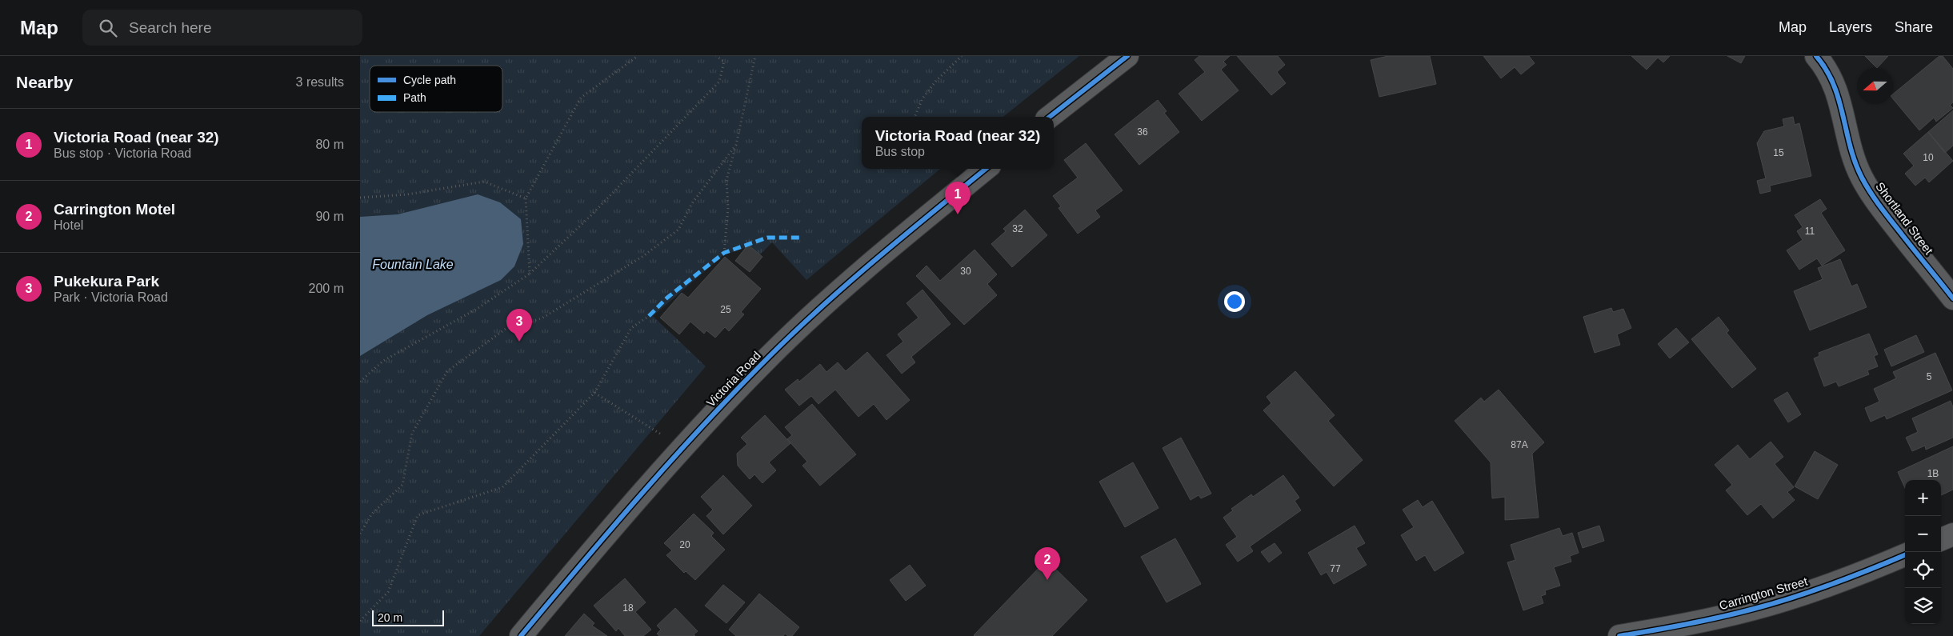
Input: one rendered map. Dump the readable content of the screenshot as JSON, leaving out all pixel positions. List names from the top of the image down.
{
  "streets": {
    "street": ["Shortland Street", "Victoria Road", "Carrington Street"]
  },
  "water": ["Fountain Lake"],
  "house_numbers": [
    "36",
    "15",
    "10",
    "32",
    "11",
    "30",
    "25",
    "5",
    "87A",
    "1B",
    "20",
    "77",
    "18"
  ],
  "legend": ["Cycle path", "Path"],
  "scale_bar": "20 m",
  "north": "left",
  "page": {
    "header": "Map",
    "search": "Search here",
    "nav": ["Map", "Layers", "Share"],
    "heading": ["Nearby", "3 results"],
    "list": [
      {
        "mark": "1",
        "name": "Victoria Road (near 32)",
        "note": "Bus stop · Victoria Road",
        "value": "80 m"
      },
      {
        "mark": "2",
        "name": "Carrington Motel",
        "note": "Hotel",
        "value": "90 m"
      },
      {
        "mark": "3",
        "name": "Pukekura Park",
        "note": "Park · Victoria Road",
        "value": "200 m"
      }
    ],
    "popup": ["Victoria Road (near 32)", "Bus stop"],
    "pins": ["1", "3", "2"],
    "map_buttons": ["+", "−"],
    "scale": "20 m"
  }
}
